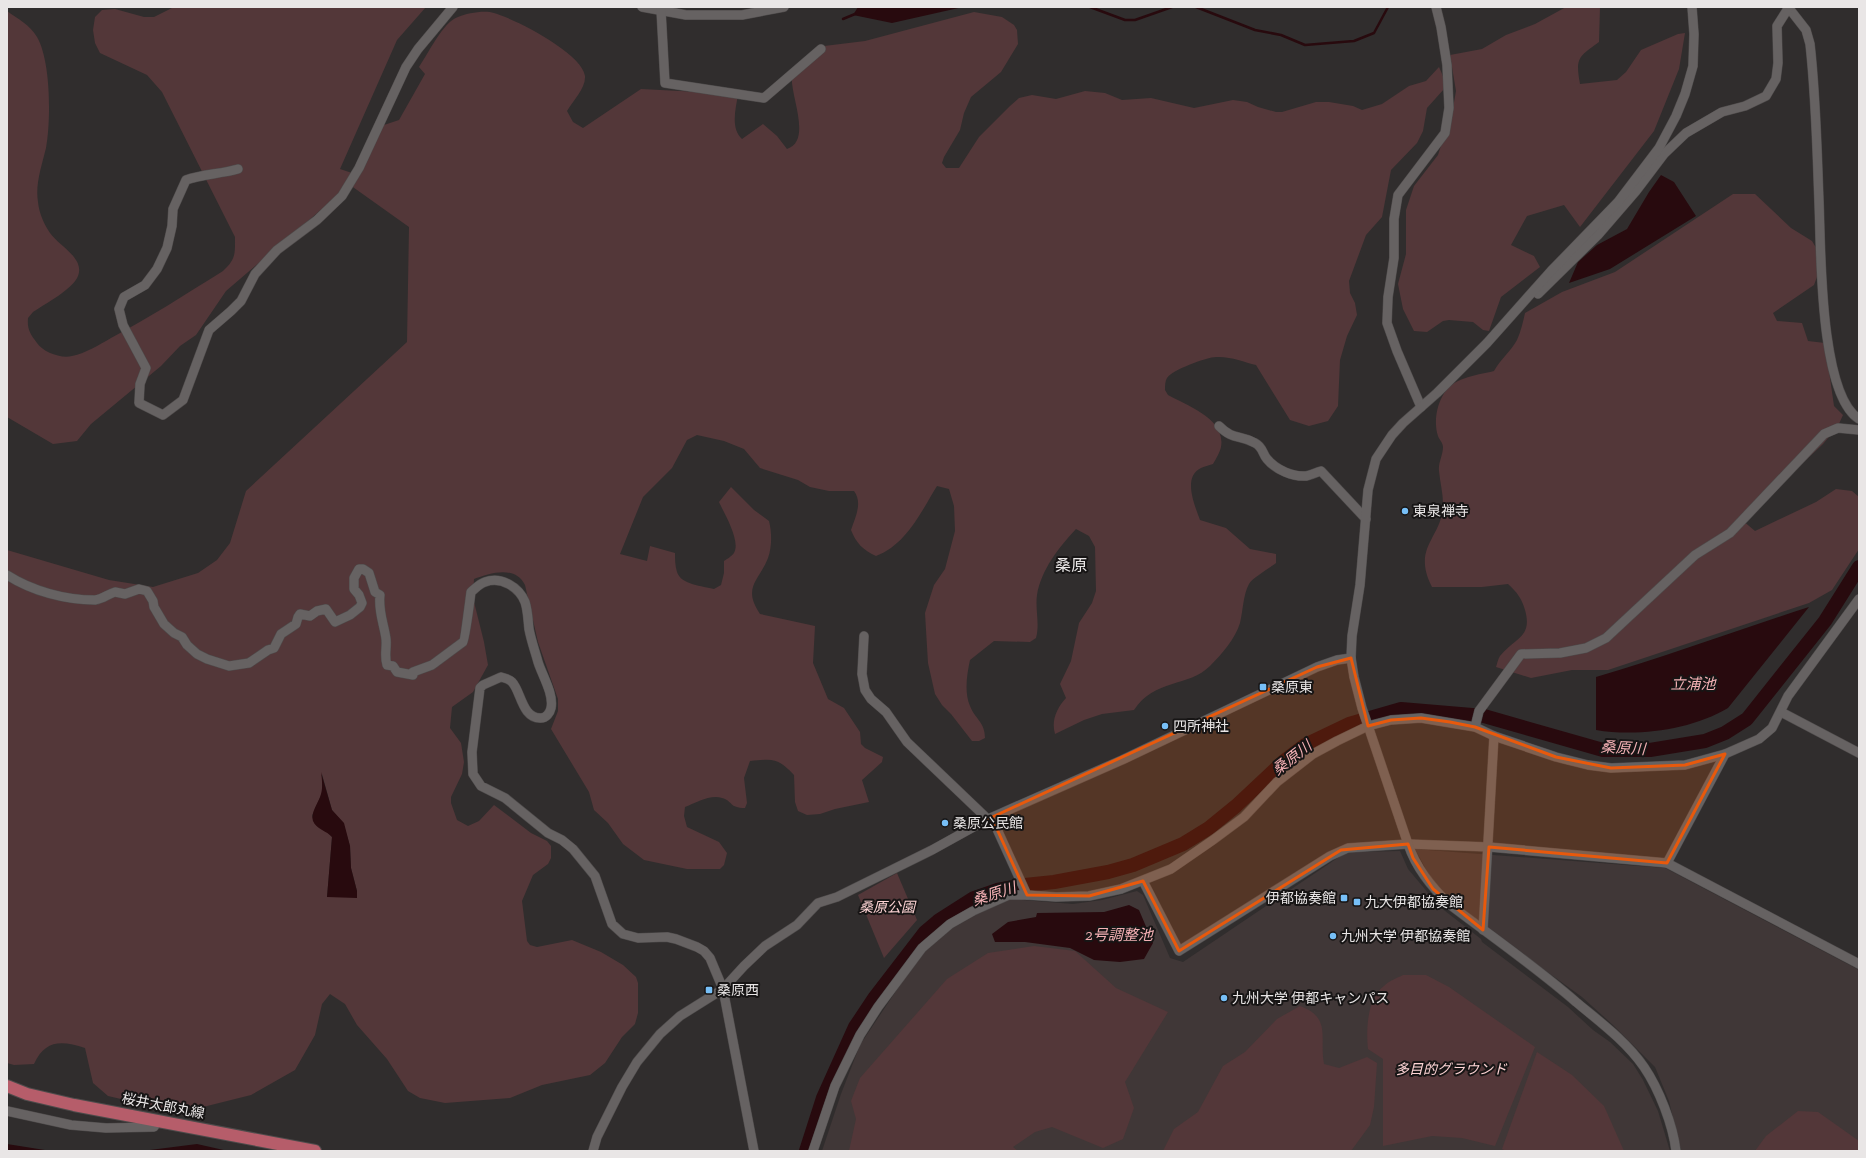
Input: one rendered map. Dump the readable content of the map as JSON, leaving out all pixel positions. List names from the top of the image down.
{
  "streets": {
    "main road": ["桜井太郎丸線"]
  },
  "districts": ["桑原"],
  "water": ["立浦池", "桑原川", "2号調整池"],
  "parks": ["桑原公園", "多目的グラウンド"],
  "places": {
    "other": [
      "東泉禅寺",
      "四所神社",
      "桑原公民館",
      "九州大学 伊都協奏館",
      "九州大学 伊都キャンパス"
    ],
    "transit": [
      "桑原東",
      "伊都協奏館",
      "九大伊都協奏館",
      "桑原西"
    ]
  }
}
